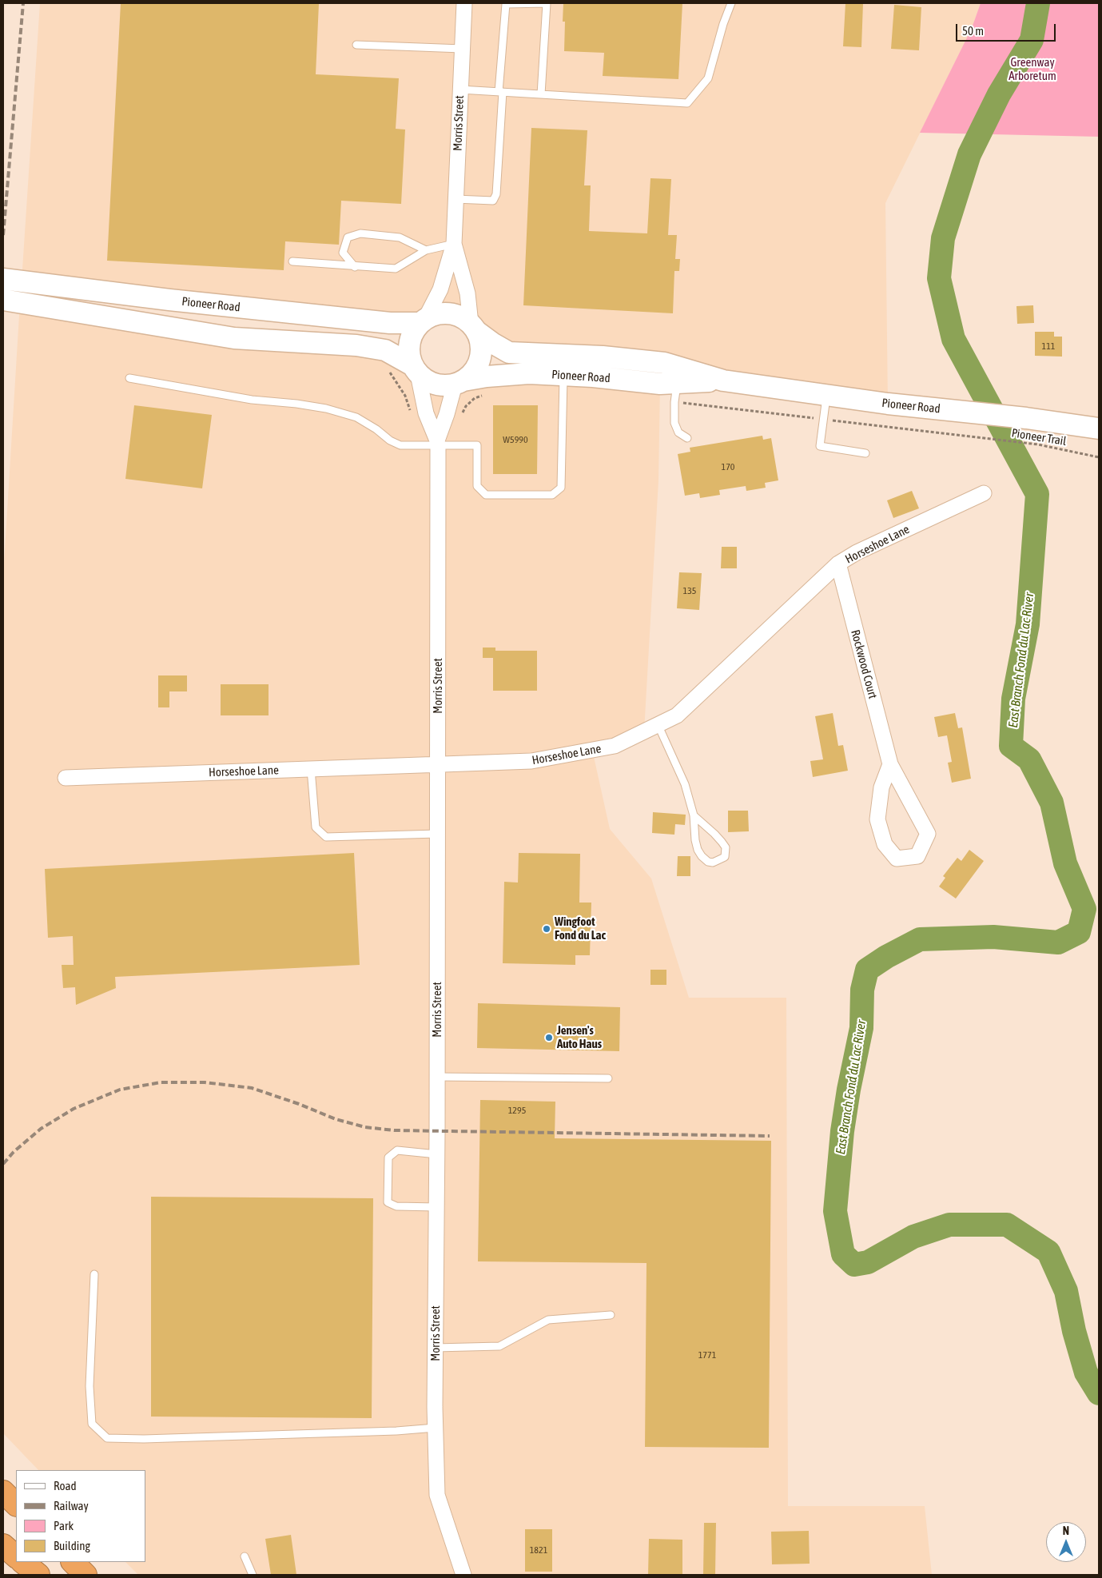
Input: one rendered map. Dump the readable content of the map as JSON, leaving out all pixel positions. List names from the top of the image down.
{
  "streets": {
    "main road": ["Pioneer Road"],
    "street": ["Morris Street", "Horseshoe Lane", "Rockwood Court"],
    "path": ["Pioneer Trail"]
  },
  "crossings": [
    ["Morris Street", "Pioneer Road"],
    ["Morris Street", "Horseshoe Lane"],
    ["Horseshoe Lane", "Rockwood Court"]
  ],
  "water": ["East Branch Fond du Lac River"],
  "parks": ["Greenway Arboretum"],
  "places": ["Wingfoot Fond du Lac", "Jensen's Auto Haus"],
  "house_numbers": [
    "111",
    "W5990",
    "170",
    "135",
    "1295",
    "1771",
    "1821"
  ],
  "legend": [
    "Road",
    "Railway",
    "Park",
    "Building"
  ],
  "scale_bar": "50 m",
  "north": "top"
}
